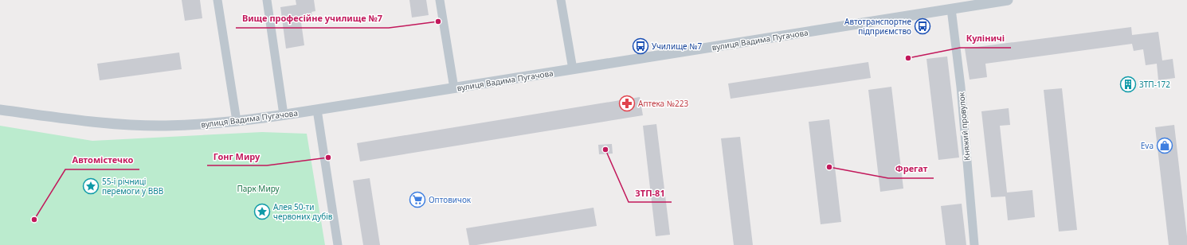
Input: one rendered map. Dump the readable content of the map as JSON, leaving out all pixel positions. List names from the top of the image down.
{
  "streets": {
    "street": ["вулиця Вадима Пугачова", "Княжий провулок"]
  },
  "crossings": [
    ["вулиця Вадима Пугачова", "Княжий провулок"]
  ],
  "parks": ["Парк Миру"],
  "places": {
    "other": [
      "Вище професійне училище №7",
      "Куліничі",
      "ЗТП-81",
      "Гонг Миру",
      "Фрегат",
      "Автомістечко"
    ],
    "bus stop": ["Автотранспортне підприємство", "Училище №7"],
    "building": ["ЗТП-172"],
    "pharmacy": ["Аптека №223"],
    "shop": ["Eva"],
    "place": ["55-ї річниці перемоги у ВВВ", "Алея 50-ти червоних дубів"],
    "supermarket": ["Оптовичок"]
  }
}
